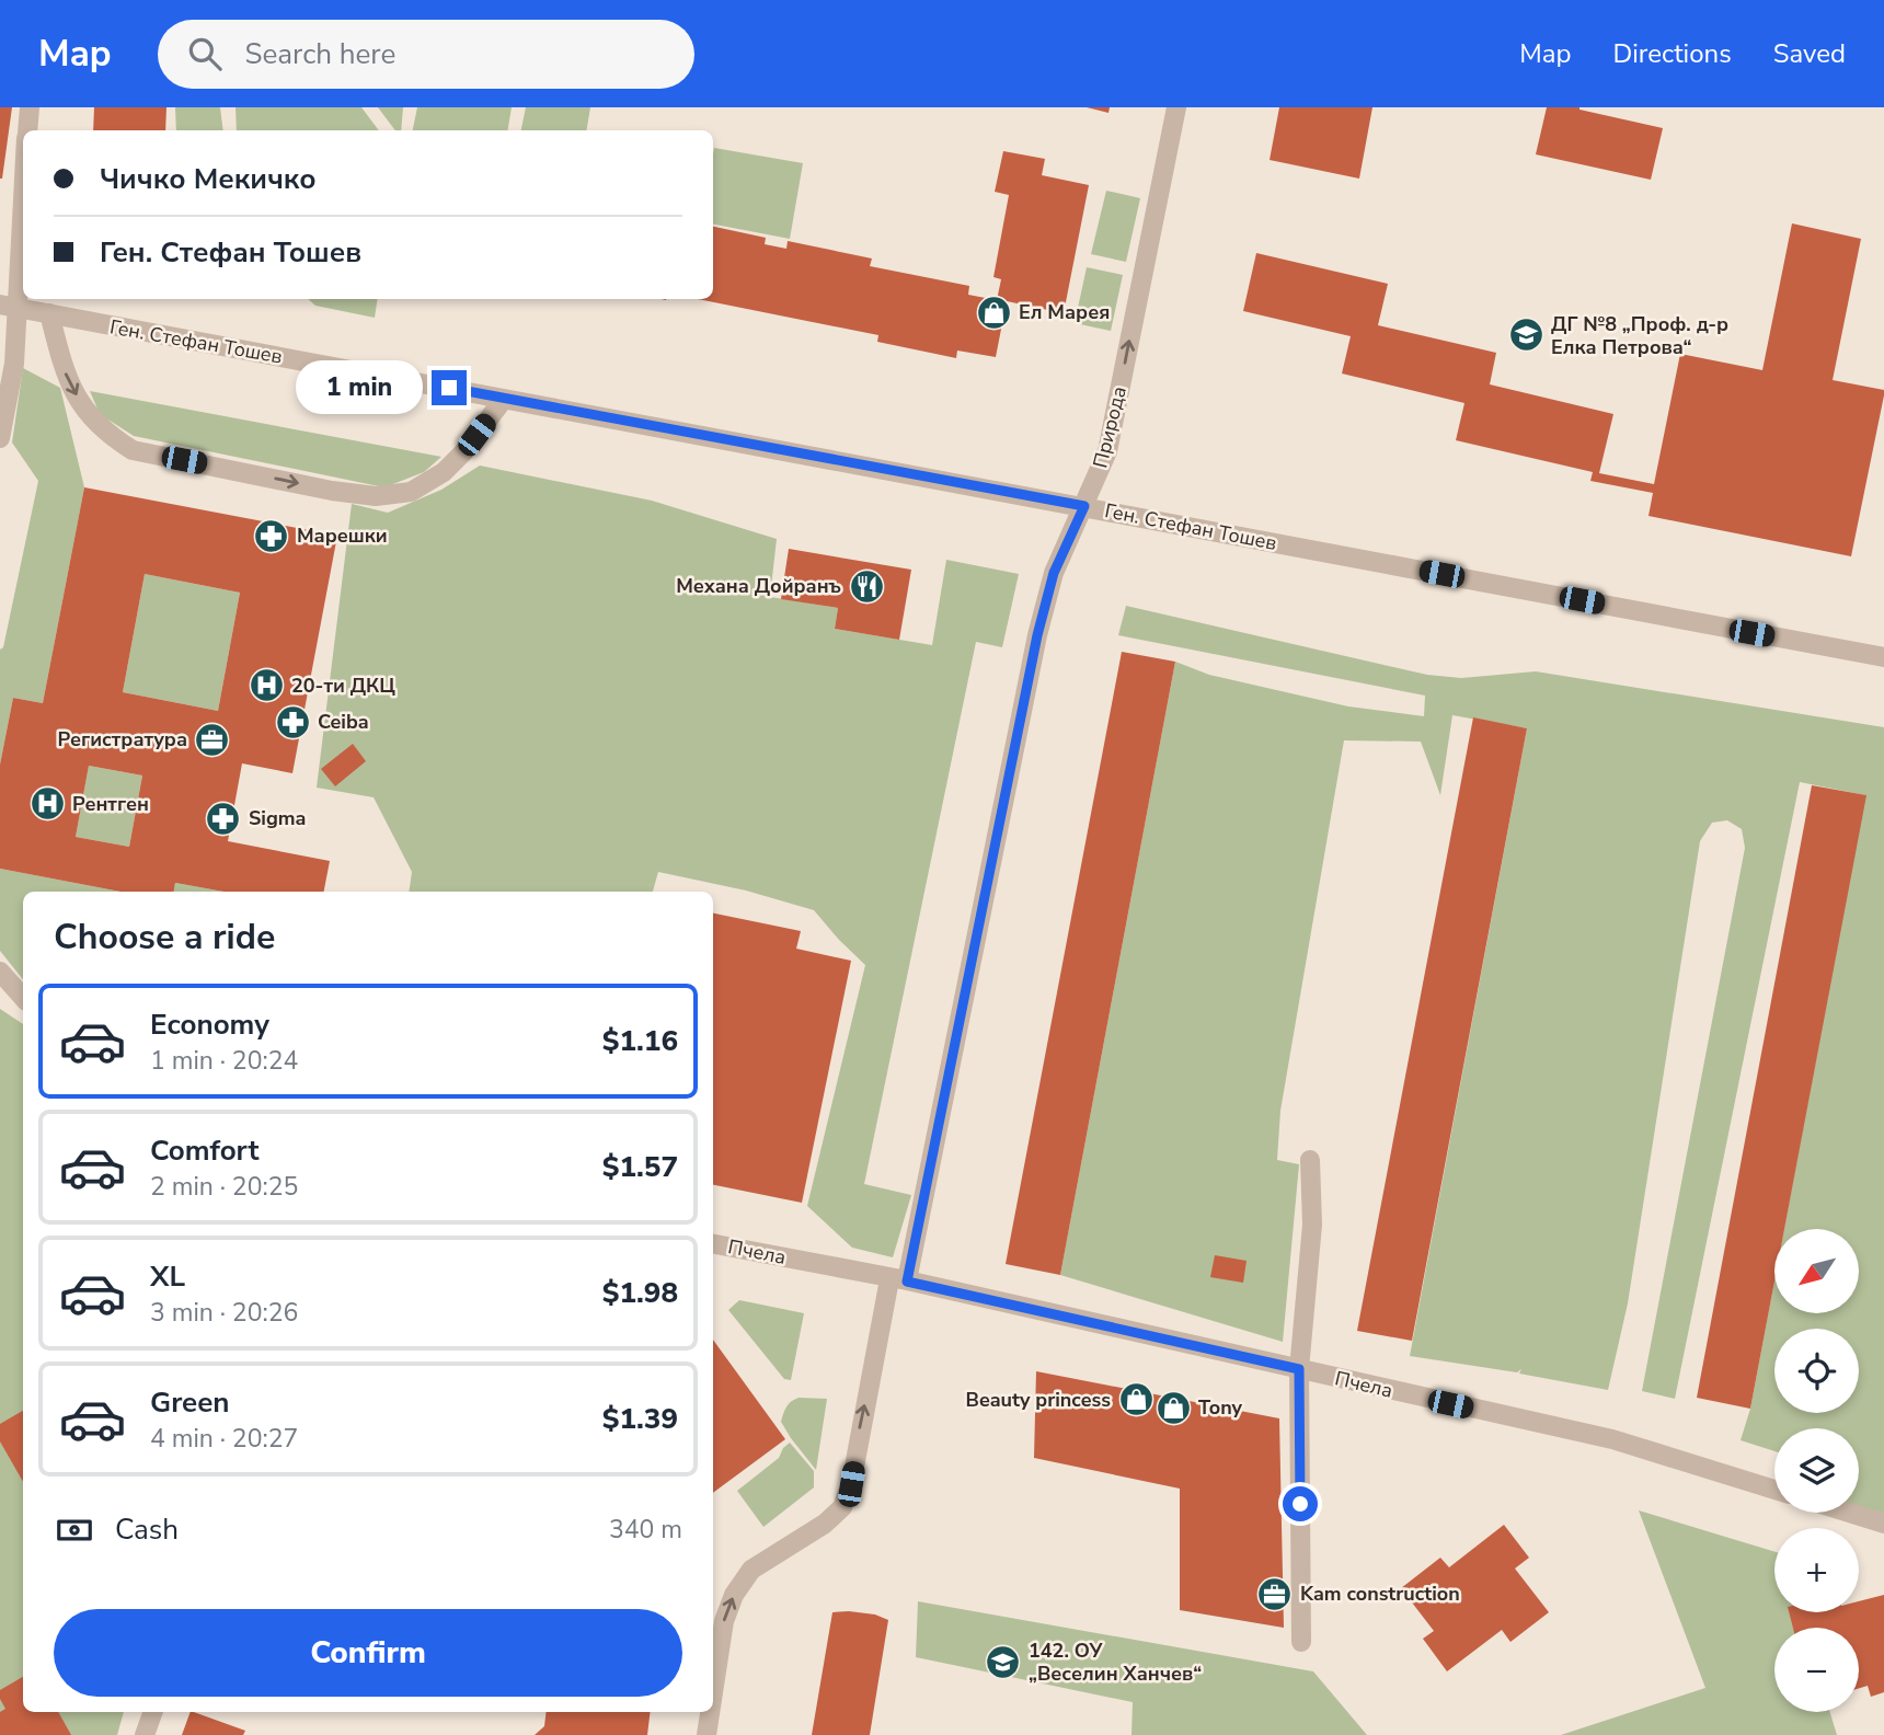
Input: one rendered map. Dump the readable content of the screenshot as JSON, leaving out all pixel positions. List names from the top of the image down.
{
  "streets": {
    "street": ["Ген. Стефан Тошев", "Природа", "Пчела"]
  },
  "crossings": [
    ["Ген. Стефан Тошев", "Природа"],
    ["Природа", "Пчела"]
  ],
  "one_way": ["Природа"],
  "places": {
    "shop": ["Ел Марея", "Beauty princess", "Tony"],
    "school or university": ["ДГ №8 „Проф. д-р Елка Петрова“", "142. ОУ „Веселин Ханчев“"],
    "pharmacy": ["Марешки", "Ceiba", "Sigma"],
    "restaurant": ["Механа Дойранъ"],
    "hospital": ["20-ти ДКЦ", "Рентген"],
    "office": ["Регистратура", "Kam construction"]
  },
  "north": "bottom left",
  "page": {
    "header": "Map",
    "search": "Search here",
    "nav": ["Map", "Directions", "Saved"],
    "banner": ["Чичко Мекичко", "Ген. Стефан Тошев"],
    "bubble": "1 min",
    "heading": "Choose a ride",
    "list": [
      {
        "name": "Economy",
        "note": "1 min · 20:24",
        "value": "$1.16"
      },
      {
        "name": "Comfort",
        "note": "2 min · 20:25",
        "value": "$1.57"
      },
      {
        "name": "XL",
        "note": "3 min · 20:26",
        "value": "$1.98"
      },
      {
        "name": "Green",
        "note": "4 min · 20:27",
        "value": "$1.39"
      }
    ],
    "map_buttons": ["+", "−"],
    "pay": ["Cash", "340 m"],
    "buttons": "Confirm"
  }
}
